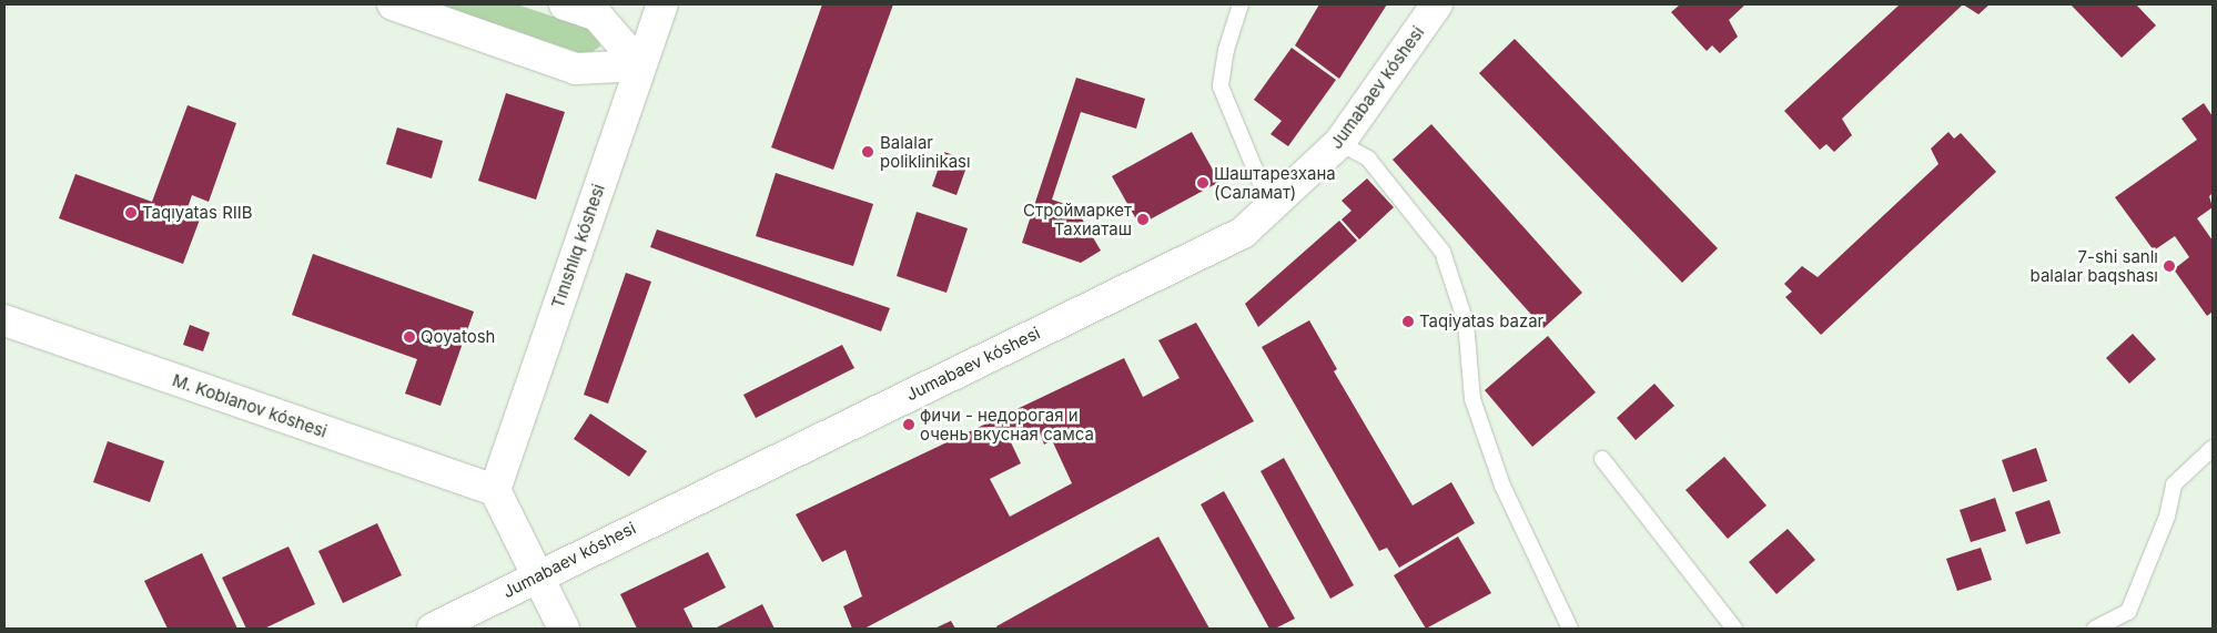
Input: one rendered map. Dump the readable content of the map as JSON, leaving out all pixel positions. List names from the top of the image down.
{
  "streets": {
    "street": ["Jumabaev kóshesi", "Tınıshlıq kóshesi", "M. Koblanov kóshesi"]
  },
  "crossings": [
    ["Tınıshlıq kóshesi", "M. Koblanov kóshesi"]
  ],
  "places": [
    "Balalar poliklinikası",
    "Шаштарезхана (Саламат)",
    "Taqıyatas RIIB",
    "Строймаркет Тахиаташ",
    "7-shi sanlı balalar baqshası",
    "Taqiyatas bazar",
    "Qoyatosh",
    "фичи - недорогая и очень вкусная самса"
  ]
}
